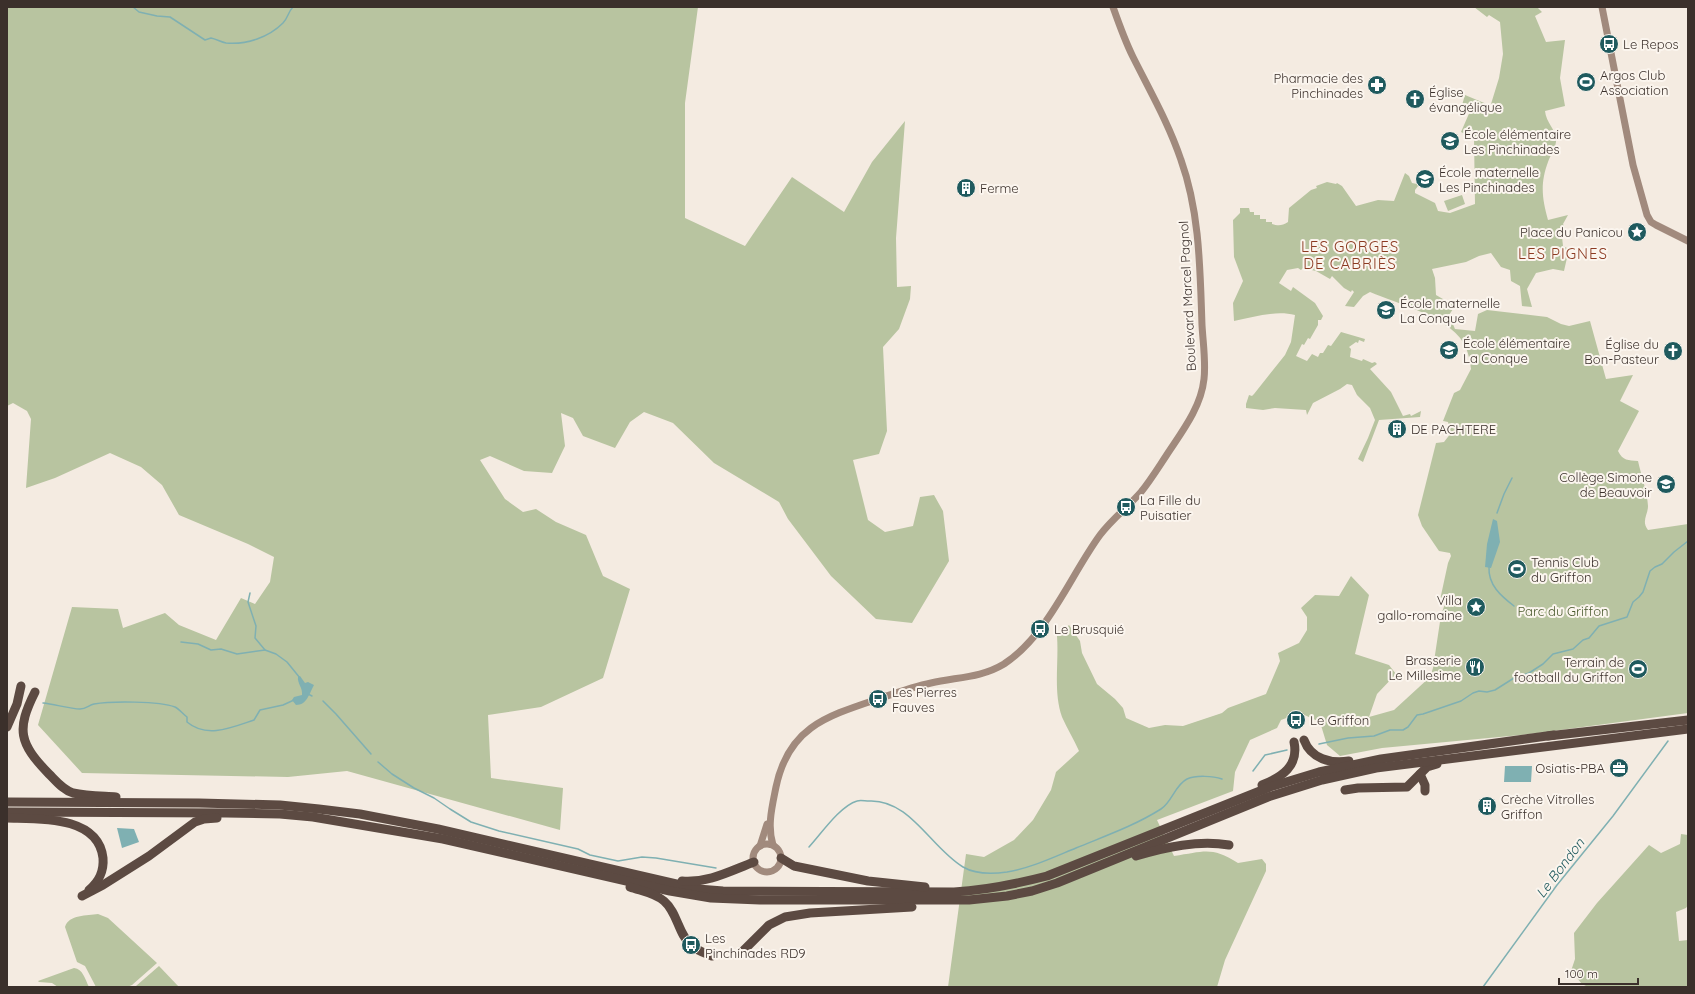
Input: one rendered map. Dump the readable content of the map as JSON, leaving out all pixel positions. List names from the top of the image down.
{
  "streets": {
    "street": ["Boulevard Marcel Pagnol"]
  },
  "districts": ["LES GORGES DE CABRIÈS", "LES PIGNES"],
  "water": ["Le Bondon"],
  "parks": ["Parc du Griffon"],
  "places": {
    "bus stop": [
      "Le Repos",
      "La Fille du Puisatier",
      "Le Brusquié",
      "Les Pierres Fauves",
      "Le Griffon",
      "Les Pinchinades RD9"
    ],
    "sports": ["Argos Club Association", "Tennis Club du Griffon", "Terrain de football du Griffon"],
    "pharmacy": ["Pharmacie des Pinchinades"],
    "church": ["Église évangélique", "Église du Bon-Pasteur"],
    "school or university": [
      "École élémentaire Les Pinchinades",
      "École maternelle Les Pinchinades",
      "École maternelle La Conque",
      "École élémentaire La Conque",
      "Collège Simone de Beauvoir"
    ],
    "building": ["Ferme", "DE PACHTERE", "Crèche Vitrolles Griffon"],
    "place": ["Place du Panicou", "Villa gallo-romaine"],
    "restaurant": ["Brasserie Le Millesime"],
    "office": ["Osiatis-PBA"]
  },
  "scale_bar": "100 m"
}
